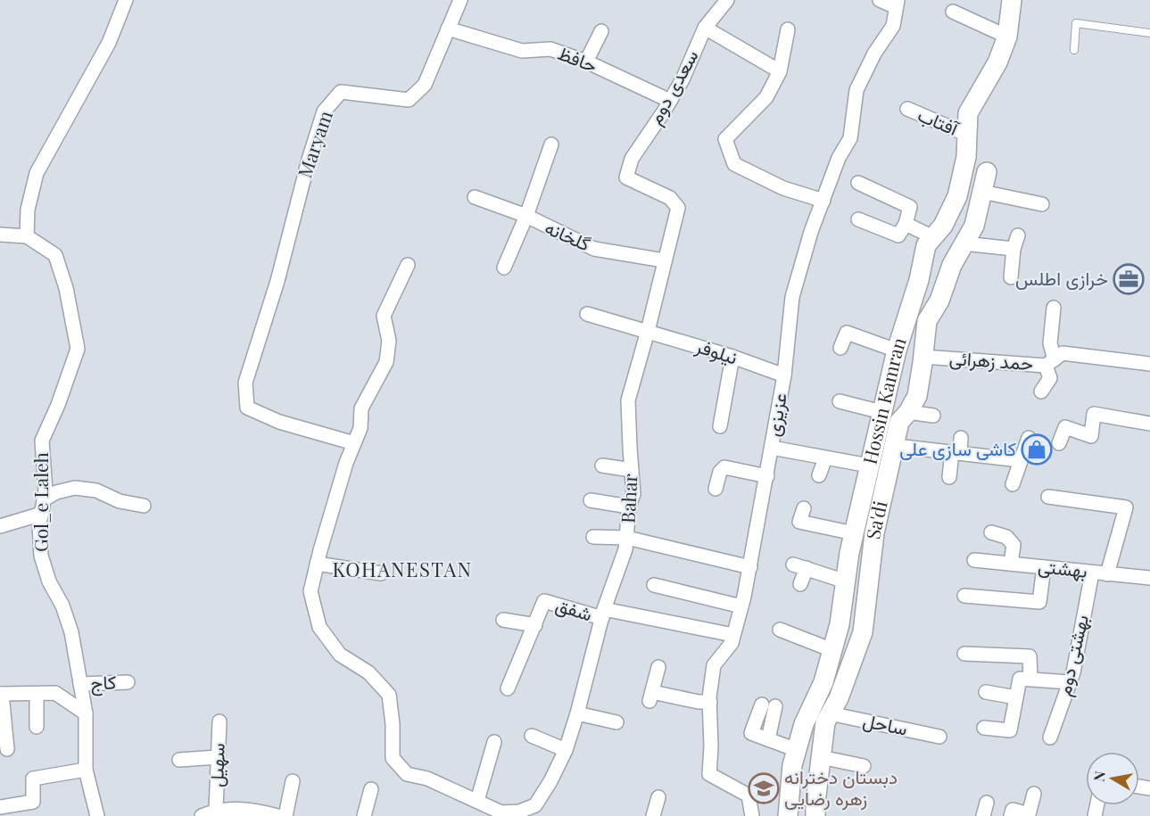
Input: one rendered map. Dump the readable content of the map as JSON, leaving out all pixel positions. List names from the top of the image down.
{
  "streets": {
    "street": [
      "حافظ",
      "سعدی دوم",
      "آفتاب",
      "Maryam",
      "گلخانه",
      "نیلوفر",
      "حمد زهرائی",
      "Hossin Kamran",
      "عزیزی",
      "Bahar",
      "Gol_e Laleh",
      "Sa'di",
      "بهشتی",
      "شفق",
      "بهشتی دوم",
      "کاج",
      "ساحل",
      "سهیل"
    ]
  },
  "crossings": [
    ["حافظ", "سعدی دوم"],
    ["حافظ", "Maryam"],
    ["سعدی دوم", "Bahar"],
    ["آفتاب", "Hossin Kamran"],
    ["Maryam", "Bahar"],
    ["گلخانه", "Bahar"],
    ["نیلوفر", "عزیزی"],
    ["نیلوفر", "Bahar"],
    ["حمد زهرائی", "Sa'di"],
    ["عزیزی", "شفق"],
    ["Bahar", "شفق"],
    ["Gol_e Laleh", "کاج"],
    ["Sa'di", "ساحل"],
    ["بهشتی", "بهشتی دوم"]
  ],
  "districts": ["KOHANESTAN"],
  "places": {
    "office": ["خرازی اطلس"],
    "shop": ["کاشی سازی علی"],
    "school or university": ["دبستان دخترانه زهره رضایی"]
  },
  "north": "left"
}
